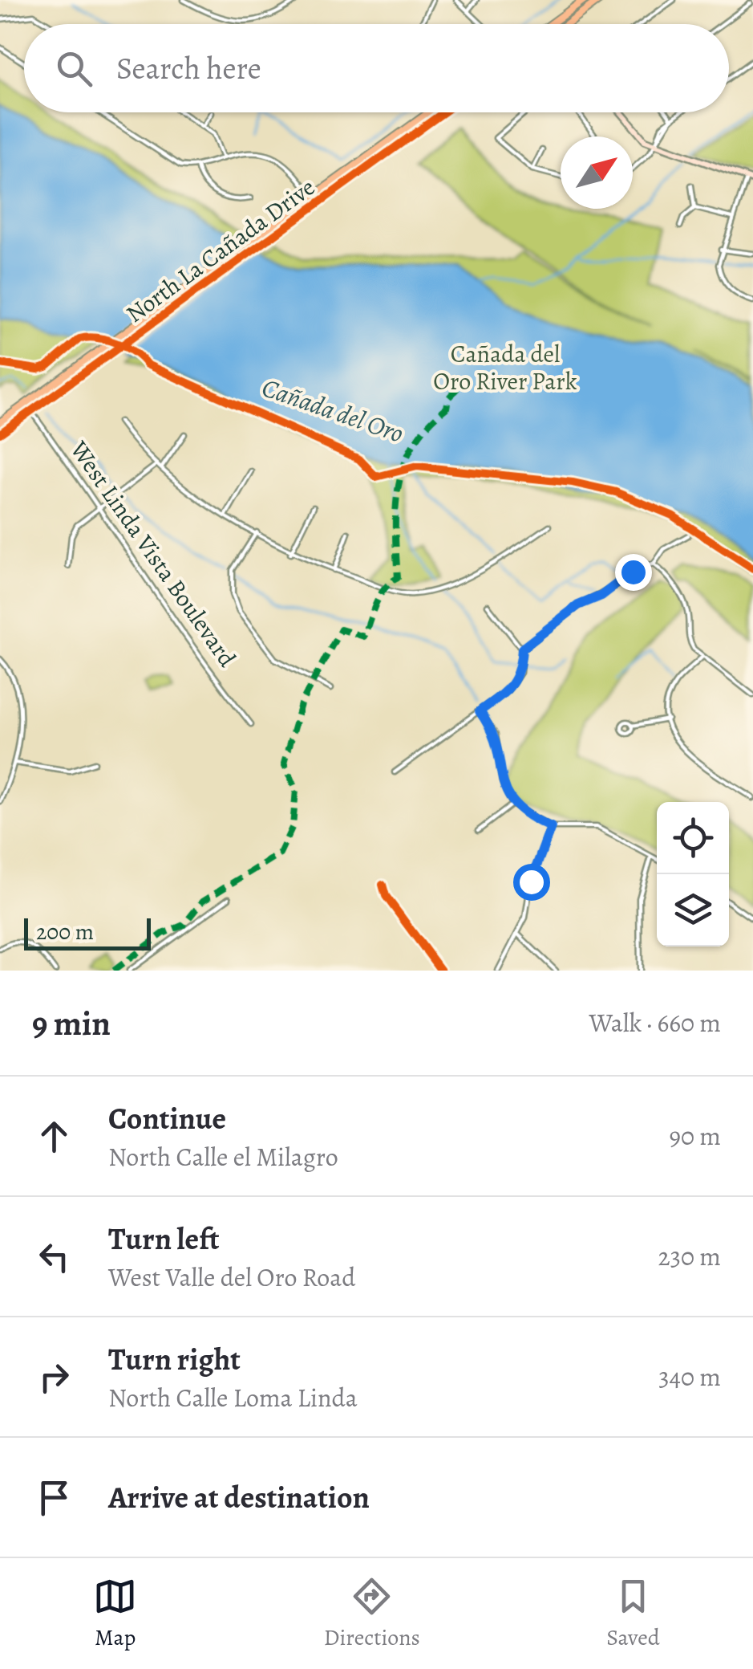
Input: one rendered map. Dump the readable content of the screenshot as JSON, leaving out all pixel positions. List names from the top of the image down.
{
  "streets": {
    "main road": ["North La Cañada Drive"],
    "street": ["West Linda Vista Boulevard"]
  },
  "crossings": [
    ["North La Cañada Drive", "West Linda Vista Boulevard"]
  ],
  "water": ["Cañada del Oro"],
  "parks": ["Cañada del Oro River Park"],
  "scale_bar": "200 m",
  "north": "top right",
  "page": {
    "search": "Search here",
    "scale": "200 m",
    "heading": ["9 min", "Walk · 660 m"],
    "list": [
      ["Continue", "North Calle el Milagro", "90 m"],
      ["Turn left", "West Valle del Oro Road", "230 m"],
      ["Turn right", "North Calle Loma Linda", "340 m"],
      "Arrive at destination"
    ],
    "nav": ["Map", "Directions", "Saved"]
  }
}
